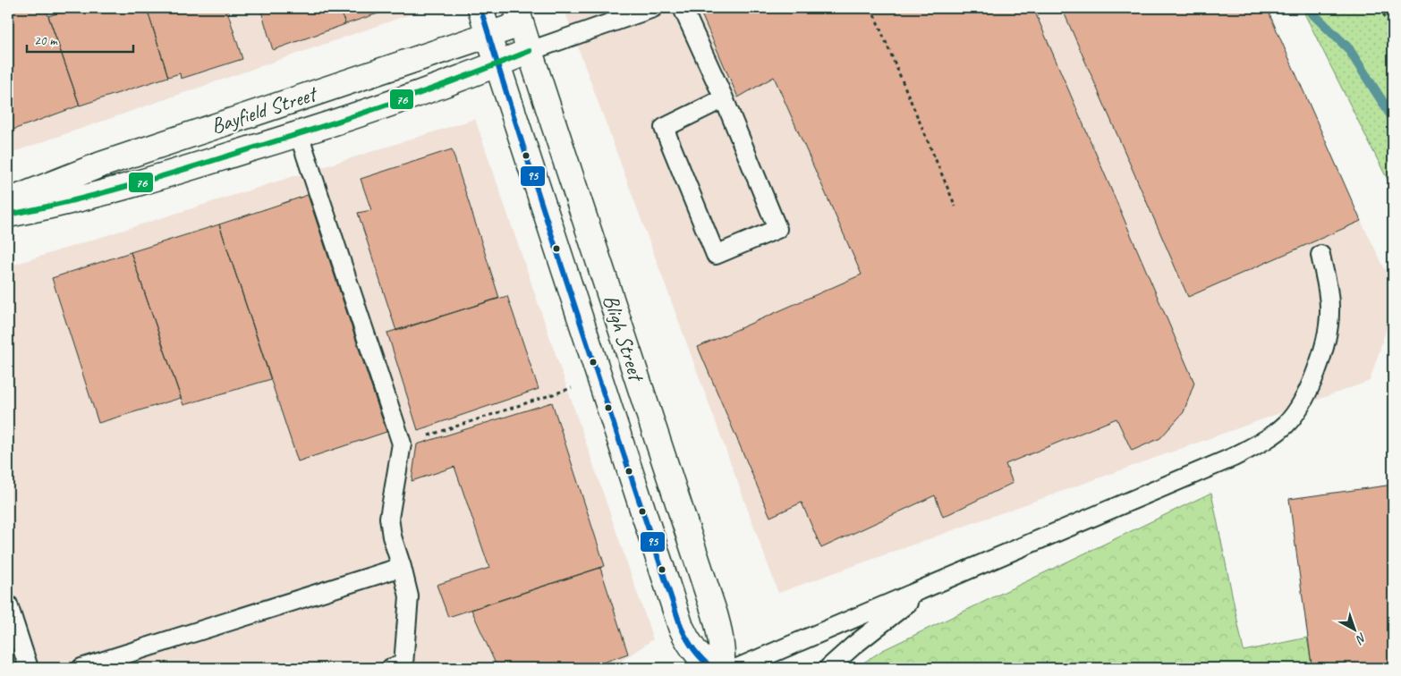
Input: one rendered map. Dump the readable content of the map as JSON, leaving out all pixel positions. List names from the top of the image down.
{
  "streets": {
    "street": ["Bayfield Street", "Bligh Street"]
  },
  "crossings": [
    ["Bayfield Street", "Bligh Street"]
  ],
  "lines": ["transit line 95", "transit line 76"],
  "scale_bar": "20 m",
  "north": "bottom right"
}
